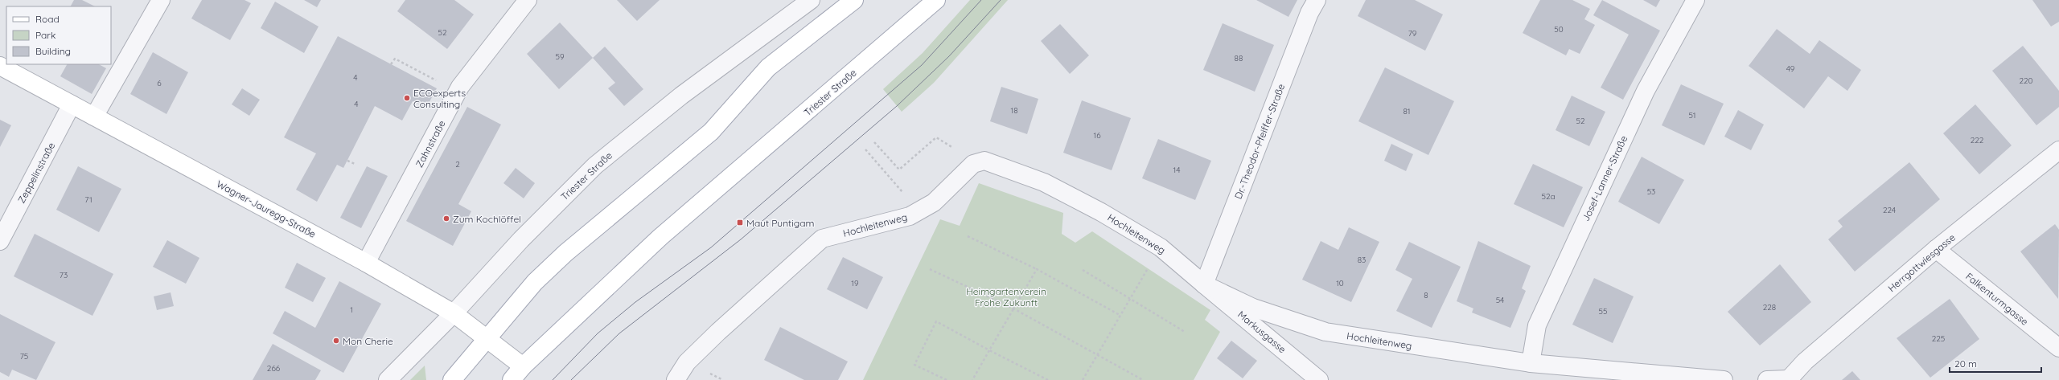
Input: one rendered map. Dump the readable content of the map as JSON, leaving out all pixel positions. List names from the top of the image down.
{
  "streets": {
    "main road": ["Triester Straße", "Wagner-Jauregg-Straße"],
    "street": [
      "Dr.-Theodor-Pfeiffer-Straße",
      "Zahnstraße",
      "Zeppelinstraße",
      "Josef-Lanner-Straße",
      "Hochleitenweg",
      "Herrgottwiesgasse",
      "Falkenturmgasse",
      "Markusgasse"
    ]
  },
  "crossings": [
    ["Triester Straße", "Wagner-Jauregg-Straße"],
    ["Dr.-Theodor-Pfeiffer-Straße", "Hochleitenweg"],
    ["Dr.-Theodor-Pfeiffer-Straße", "Markusgasse"],
    ["Zahnstraße", "Wagner-Jauregg-Straße"],
    ["Zeppelinstraße", "Wagner-Jauregg-Straße"],
    ["Josef-Lanner-Straße", "Hochleitenweg"],
    ["Hochleitenweg", "Markusgasse"],
    ["Herrgottwiesgasse", "Falkenturmgasse"]
  ],
  "parks": ["Heimgartenverein Frohe Zukunft"],
  "places": {
    "other": ["ECOexperts Consulting", "Zum Kochlöffel", "Mon Cherie"],
    "transit": ["Maut Puntigam"]
  },
  "house_numbers": [
    "50",
    "52",
    "79",
    "59",
    "88",
    "49",
    "4",
    "220",
    "6",
    "4",
    "18",
    "81",
    "51",
    "52",
    "16",
    "222",
    "2",
    "14",
    "53",
    "52a",
    "71",
    "224",
    "83",
    "73",
    "19",
    "10",
    "8",
    "54",
    "228",
    "1",
    "55",
    "225",
    "75",
    "266"
  ],
  "legend": ["Road", "Park", "Building"],
  "scale_bar": "20 m"
}
